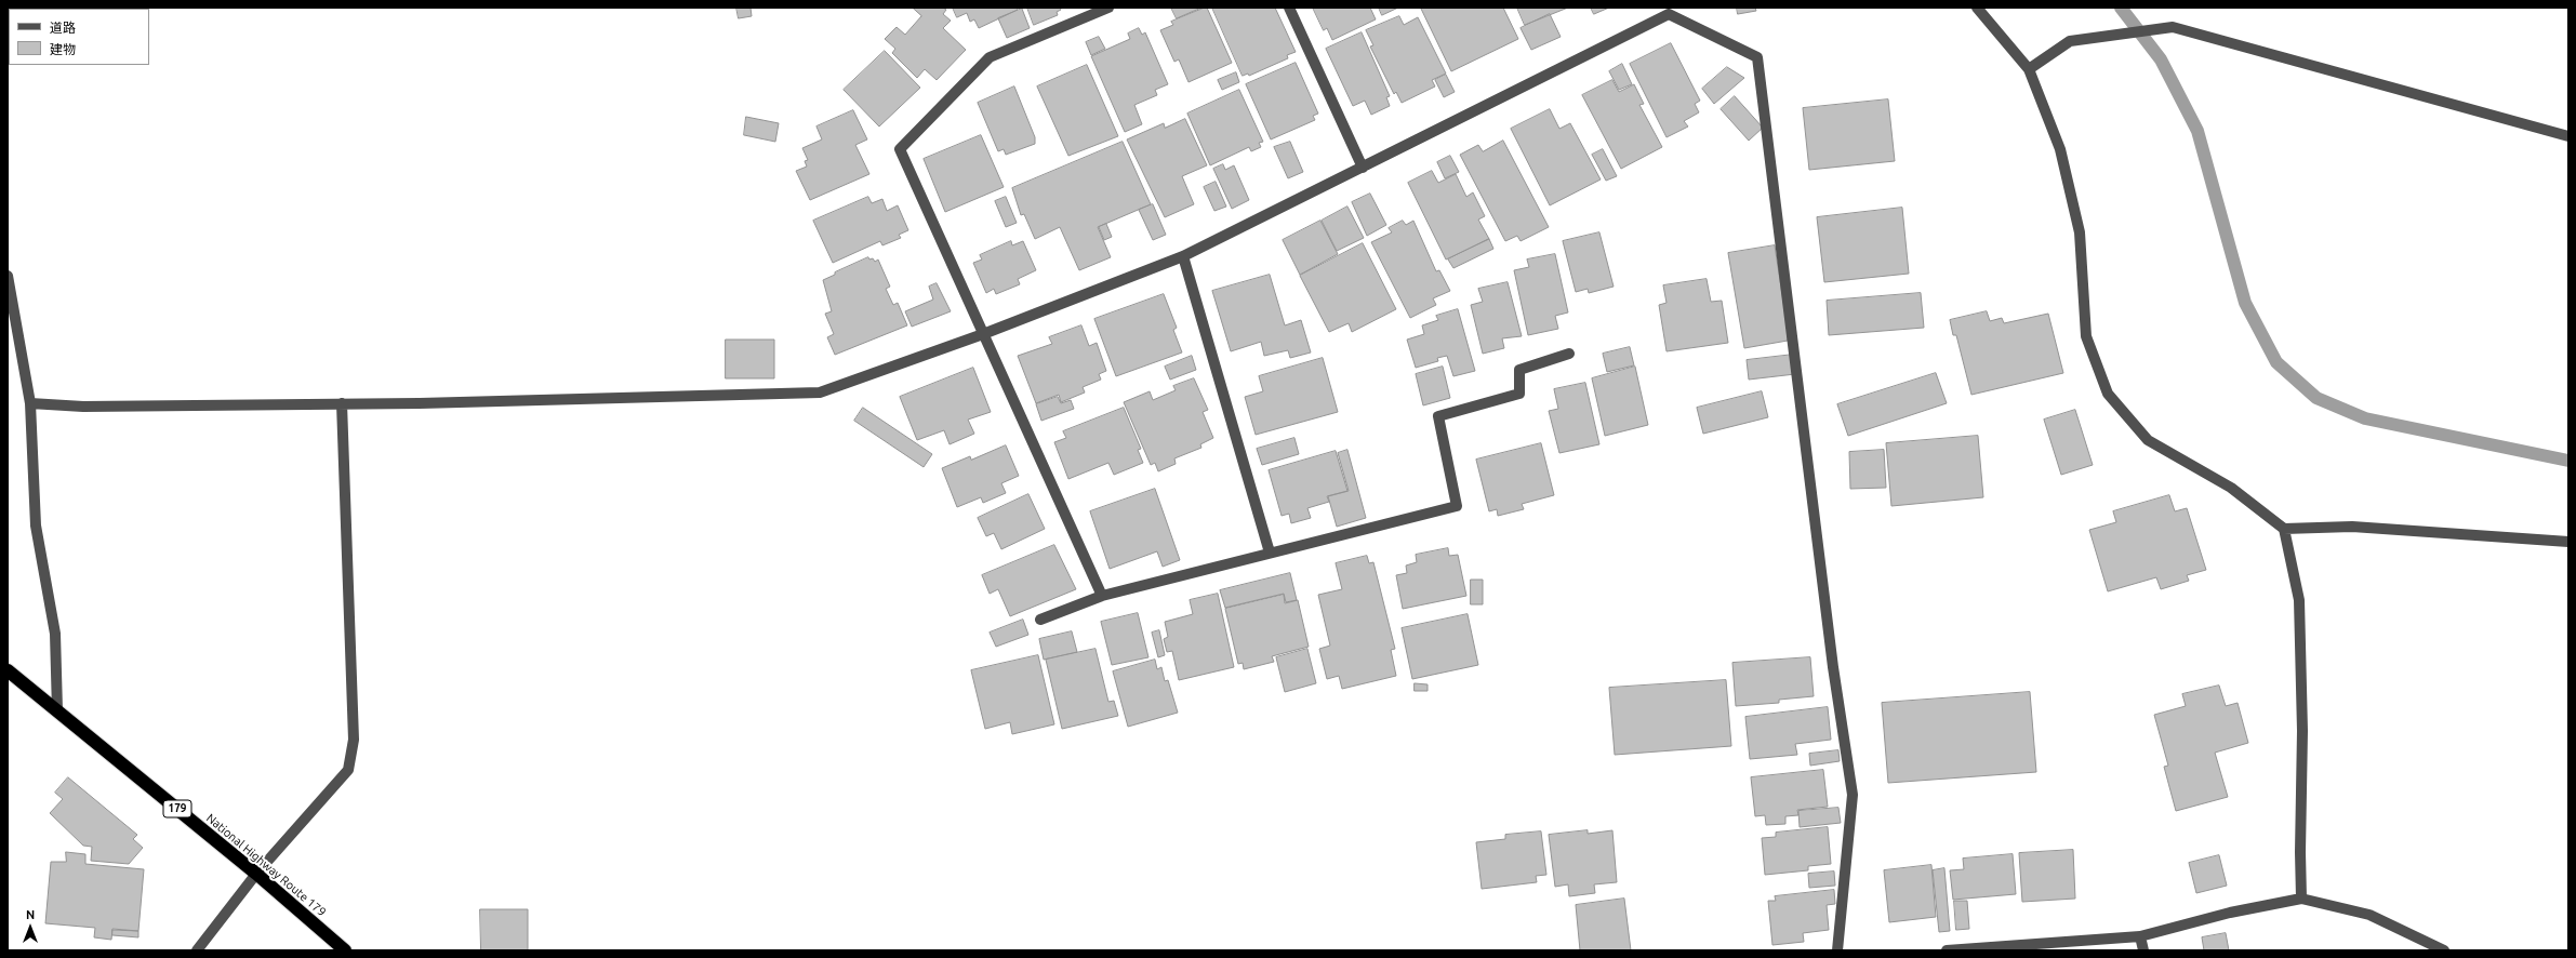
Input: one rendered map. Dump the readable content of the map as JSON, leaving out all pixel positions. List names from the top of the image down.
{
  "streets": {
    "highway": ["179", "National Highway Route 179"]
  },
  "legend": ["道路", "建物"],
  "north": "top"
}
